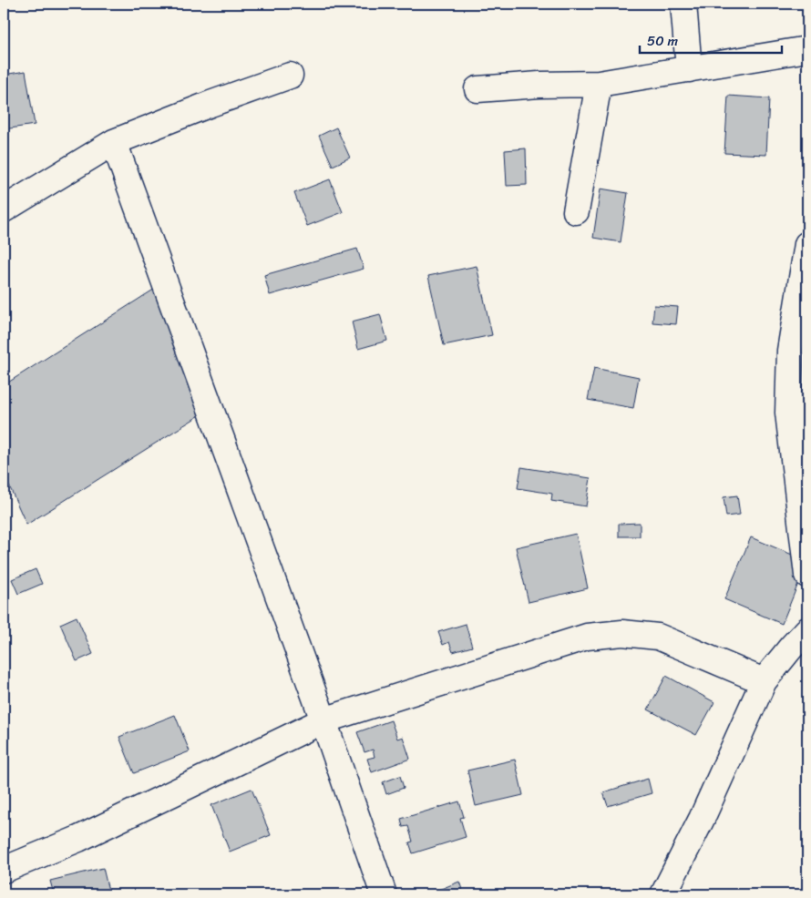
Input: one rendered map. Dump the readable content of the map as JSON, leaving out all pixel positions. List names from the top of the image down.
{
  "scale_bar": "50 m"
}
